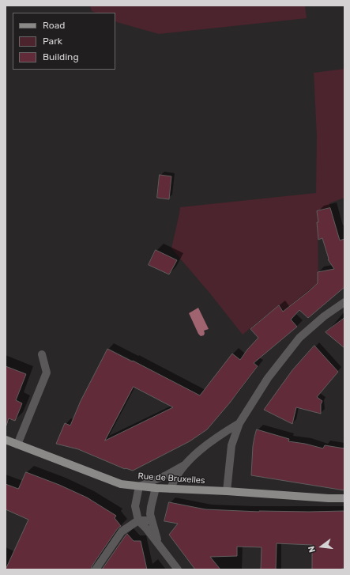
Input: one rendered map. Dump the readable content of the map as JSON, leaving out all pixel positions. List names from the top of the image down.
{
  "streets": {
    "main road": ["Rue de Bruxelles"]
  },
  "legend": ["Road", "Park", "Building"],
  "north": "left"
}
